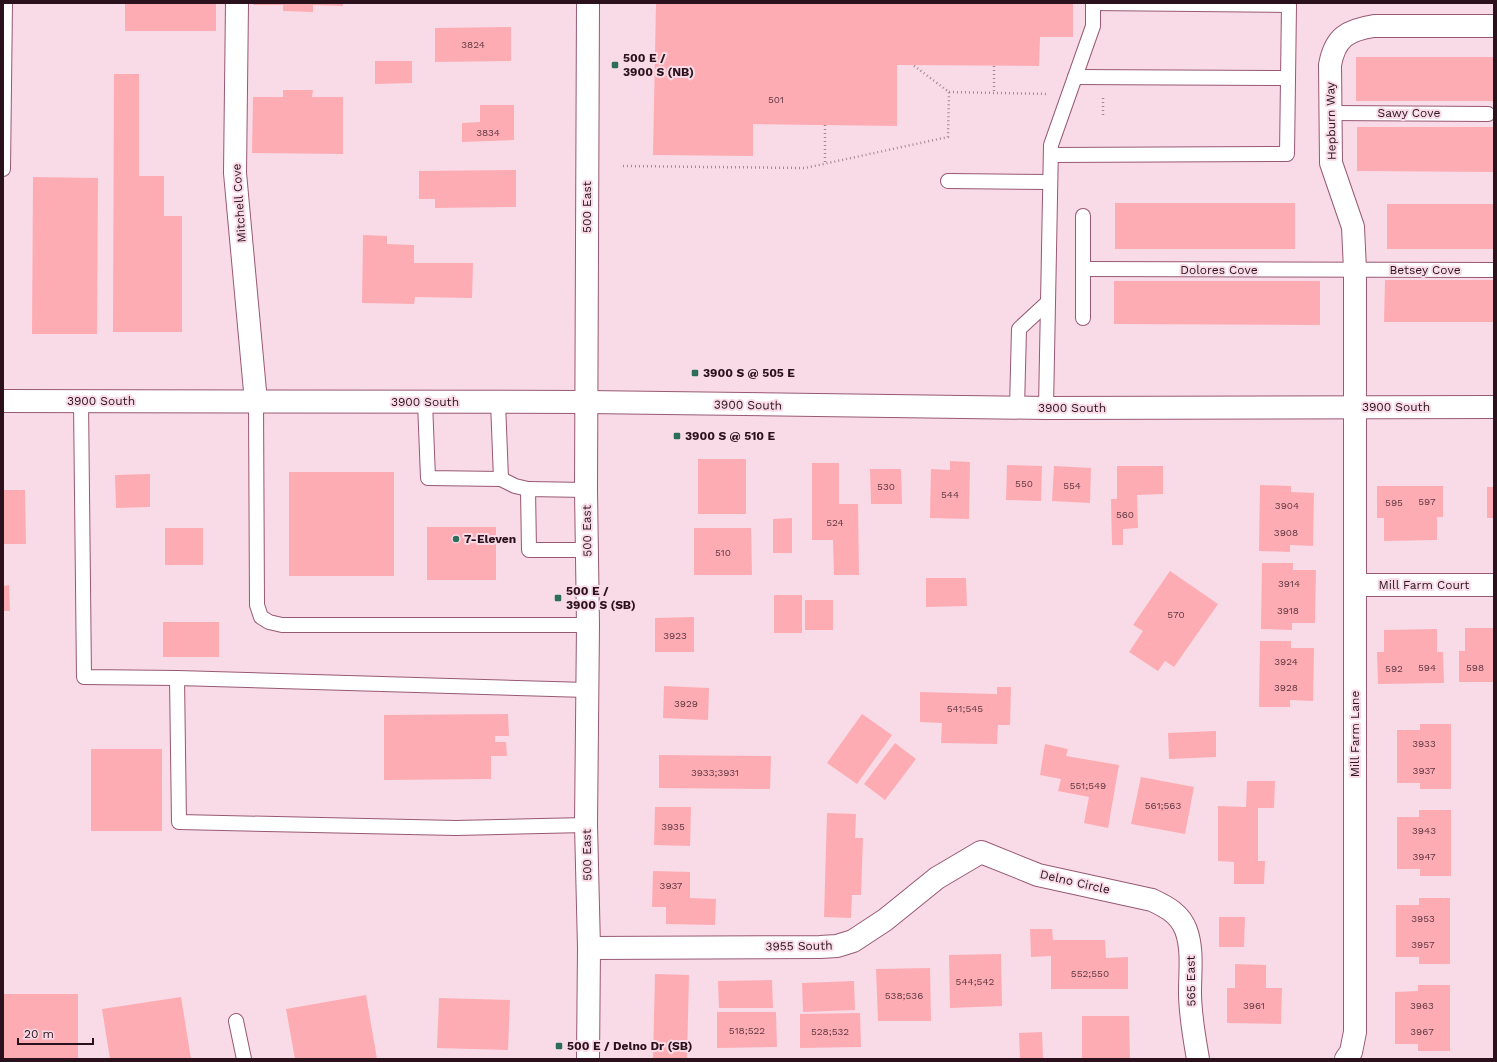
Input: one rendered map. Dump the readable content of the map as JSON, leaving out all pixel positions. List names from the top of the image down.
{
  "streets": {
    "street": [
      "Hepburn Way",
      "Mitchell Cove",
      "500 East",
      "3900 South",
      "Mill Farm Court",
      "Mill Farm Lane",
      "Delno Circle",
      "3955 South",
      "565 East"
    ],
    "lane": ["Sawy Cove", "Dolores Cove", "Betsey Cove"]
  },
  "crossings": [
    ["Sawy Cove", "Hepburn Way"],
    ["Hepburn Way", "Dolores Cove"],
    ["Hepburn Way", "Betsey Cove"],
    ["Hepburn Way", "3900 South"],
    ["Hepburn Way", "Mill Farm Lane"],
    ["Mitchell Cove", "3900 South"],
    ["500 East", "3900 South"],
    ["500 East", "3955 South"],
    ["Dolores Cove", "Betsey Cove"],
    ["3900 South", "Mill Farm Lane"],
    ["Mill Farm Court", "Mill Farm Lane"],
    ["Delno Circle", "3955 South"],
    ["Delno Circle", "565 East"]
  ],
  "places": {
    "transit": [
      "500 E / 3900 S (NB)",
      "3900 S @ 505 E",
      "3900 S @ 510 E",
      "500 E / 3900 S (SB)",
      "500 E / Delno Dr (SB)"
    ],
    "other": ["7-Eleven"]
  },
  "house_numbers": [
    "3824",
    "501",
    "3834",
    "550",
    "554",
    "530",
    "544",
    "597",
    "595",
    "3904",
    "560",
    "524",
    "3908",
    "510",
    "3914",
    "3918",
    "570",
    "3923",
    "3924",
    "594",
    "598",
    "592",
    "3928",
    "3929",
    "541;545",
    "3933",
    "3937",
    "3933;3931",
    "551;549",
    "561;563",
    "3935",
    "3943",
    "3947",
    "3937",
    "3953",
    "3957",
    "552;550",
    "544;542",
    "538;536",
    "3961",
    "3963",
    "518;522",
    "528;532",
    "3967"
  ],
  "scale_bar": "20 m"
}
